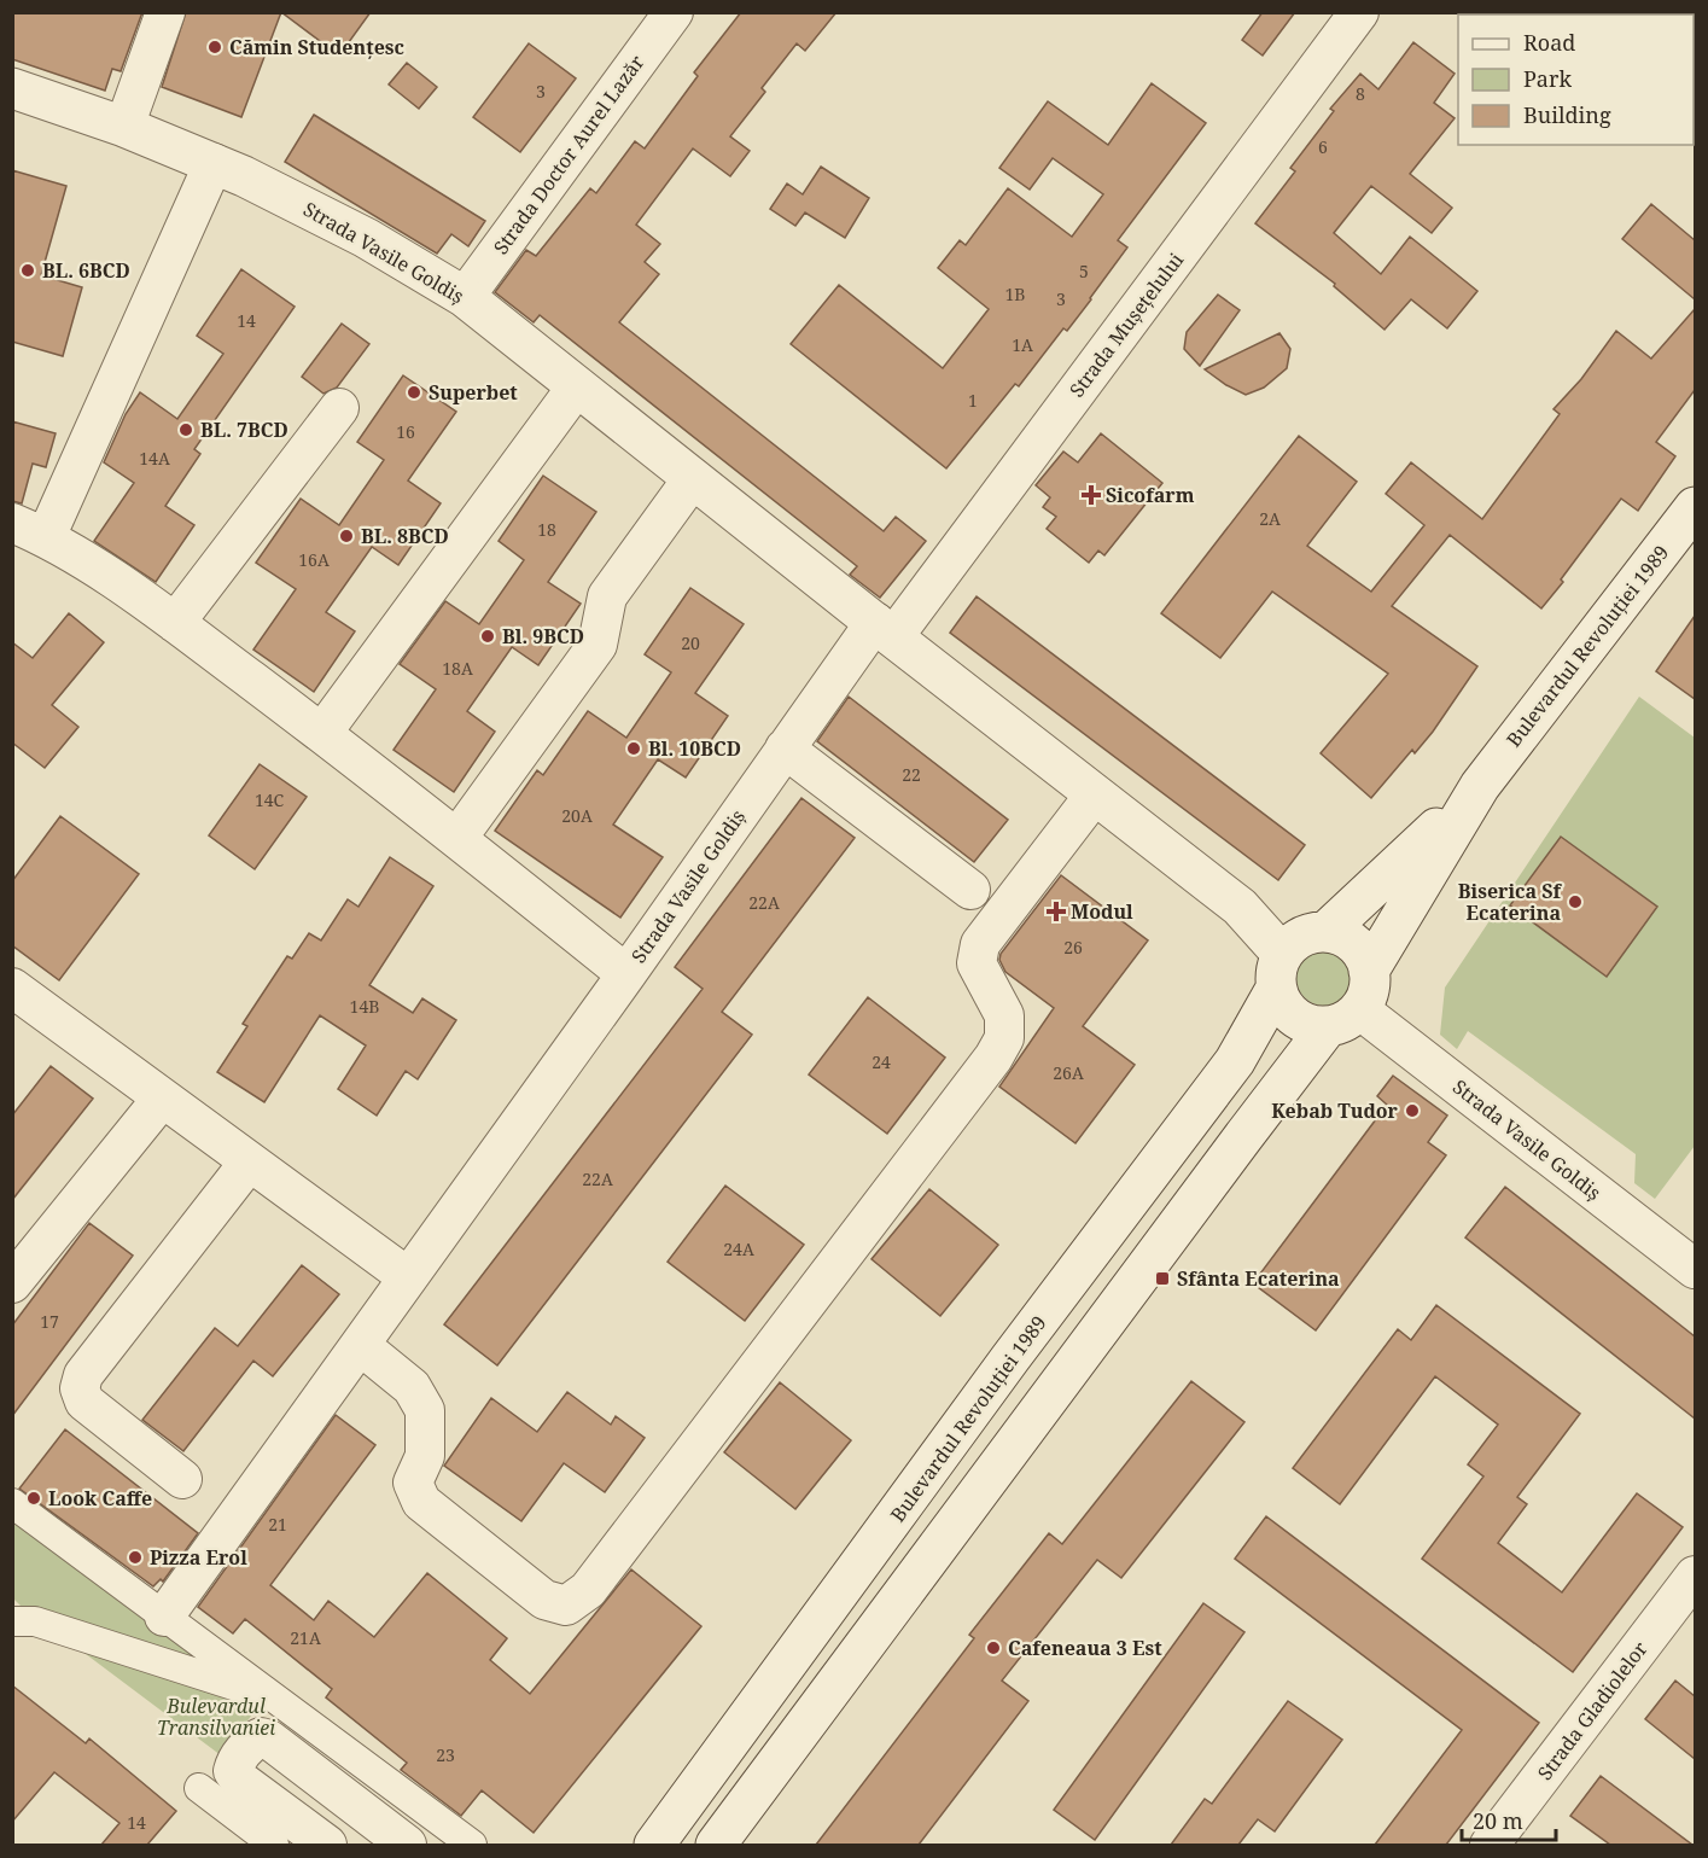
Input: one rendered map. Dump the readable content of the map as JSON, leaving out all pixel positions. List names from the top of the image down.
{
  "streets": {
    "main road": ["Strada Vasile Goldiș", "Bulevardul Revoluției 1989"],
    "street": ["Strada Doctor Aurel Lazăr", "Strada Mușețelului", "Strada Gladiolelor"]
  },
  "crossings": [
    ["Strada Doctor Aurel Lazăr", "Strada Vasile Goldiș"],
    ["Strada Vasile Goldiș", "Strada Mușețelului"],
    ["Strada Vasile Goldiș", "Bulevardul Revoluției 1989"]
  ],
  "parks": ["Bulevardul Transilvaniei"],
  "places": {
    "other": [
      "Cămin Studențesc",
      "BL. 6BCD",
      "Superbet",
      "BL. 7BCD",
      "BL. 8BCD",
      "Bl. 9BCD",
      "Bl. 10BCD",
      "Biserica Sf Ecaterina",
      "Kebab Tudor",
      "Look Caffe",
      "Pizza Erol",
      "Cafeneaua 3 Est"
    ],
    "health": ["Sicofarm", "Modul"],
    "transit": ["Sfânta Ecaterina"]
  },
  "house_numbers": [
    "3",
    "8",
    "6",
    "5",
    "1B",
    "3",
    "14",
    "1A",
    "1",
    "16",
    "14A",
    "2A",
    "18",
    "16A",
    "20",
    "18A",
    "22",
    "14C",
    "20A",
    "22A",
    "26",
    "14B",
    "24",
    "26A",
    "22A",
    "24A",
    "17",
    "21",
    "21A",
    "23",
    "14"
  ],
  "legend": ["Road", "Park", "Building"],
  "scale_bar": "20 m"
}
